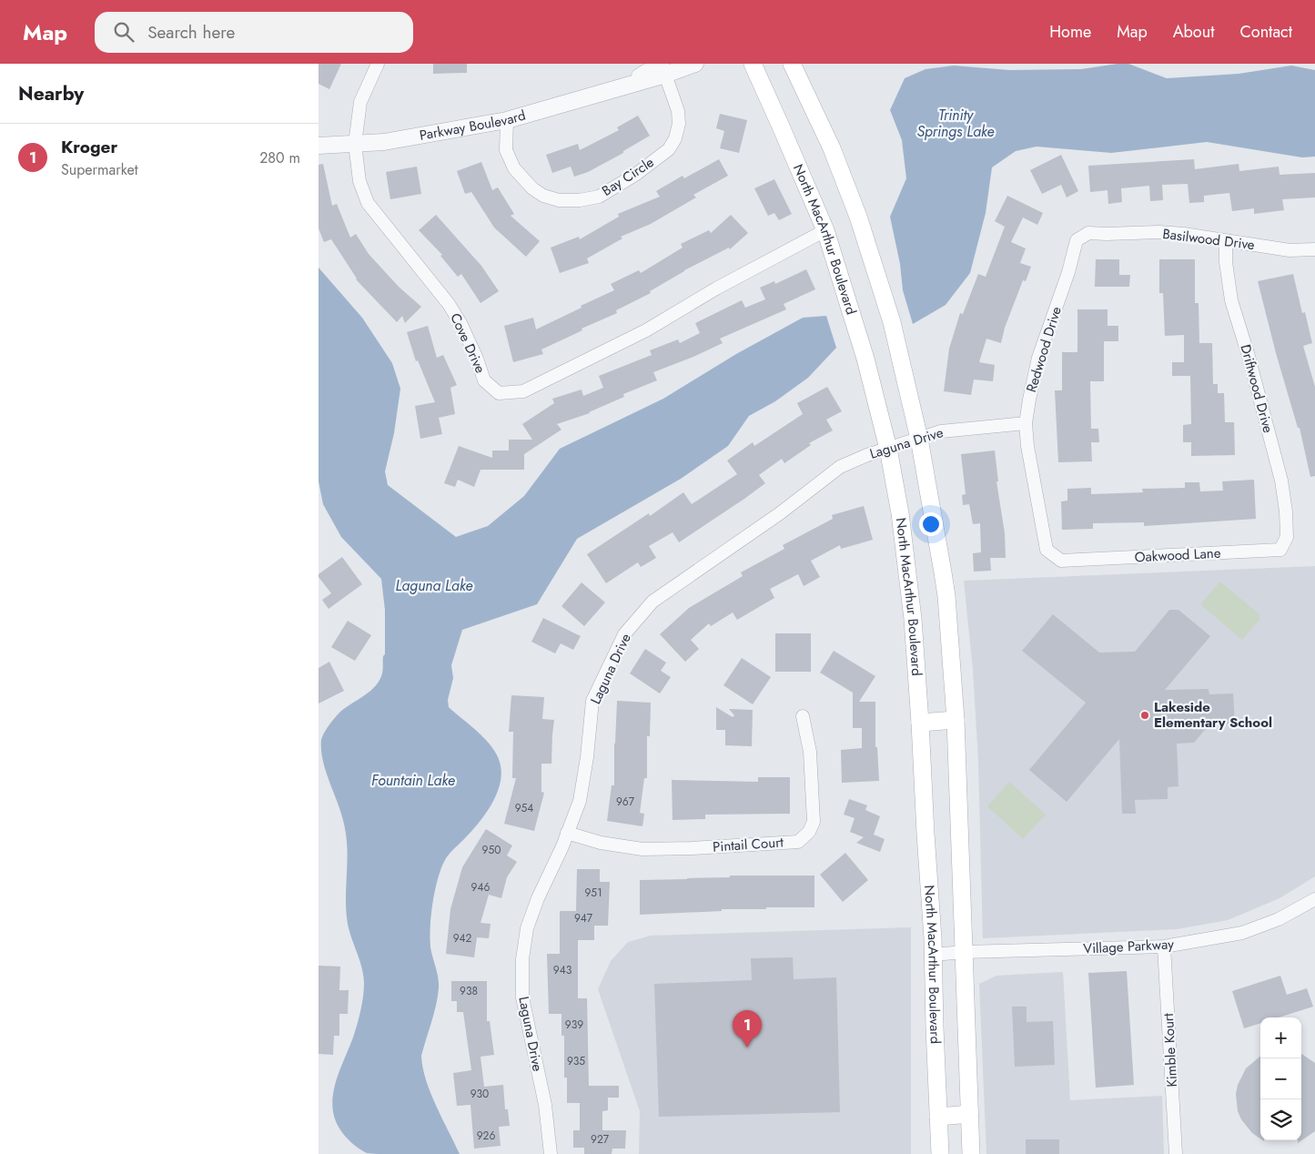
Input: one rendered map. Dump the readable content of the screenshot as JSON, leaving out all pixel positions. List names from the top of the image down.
{
  "streets": {
    "main road": ["North MacArthur Boulevard"],
    "street": [
      "Parkway Boulevard",
      "Bay Circle",
      "Basilwood Drive",
      "Cove Drive",
      "Redwood Drive",
      "Driftwood Drive",
      "Laguna Drive",
      "Oakwood Lane",
      "Pintail Court",
      "Village Parkway",
      "Kimble Kourt"
    ]
  },
  "crossings": [
    ["Parkway Boulevard", "Bay Circle"],
    ["Parkway Boulevard", "Cove Drive"],
    ["North MacArthur Boulevard", "Cove Drive"],
    ["North MacArthur Boulevard", "Laguna Drive"],
    ["North MacArthur Boulevard", "Village Parkway"],
    ["Basilwood Drive", "Redwood Drive"],
    ["Basilwood Drive", "Driftwood Drive"],
    ["Redwood Drive", "Laguna Drive"],
    ["Redwood Drive", "Oakwood Lane"],
    ["Driftwood Drive", "Oakwood Lane"],
    ["Laguna Drive", "Pintail Court"],
    ["Village Parkway", "Kimble Kourt"]
  ],
  "water": ["Trinity Springs Lake", "Laguna Lake", "Fountain Lake"],
  "places": ["Lakeside Elementary School"],
  "house_numbers": [
    "967",
    "954",
    "950",
    "946",
    "951",
    "947",
    "942",
    "943",
    "938",
    "939",
    "935",
    "930",
    "926",
    "927"
  ],
  "page": {
    "header": "Map",
    "search": "Search here",
    "nav": [
      "Home",
      "Map",
      "About",
      "Contact"
    ],
    "heading": "Nearby",
    "list": [
      {
        "mark": "1",
        "name": "Kroger",
        "note": "Supermarket",
        "value": "280 m"
      }
    ],
    "pins": "1",
    "map_buttons": ["+", "−"]
  }
}
